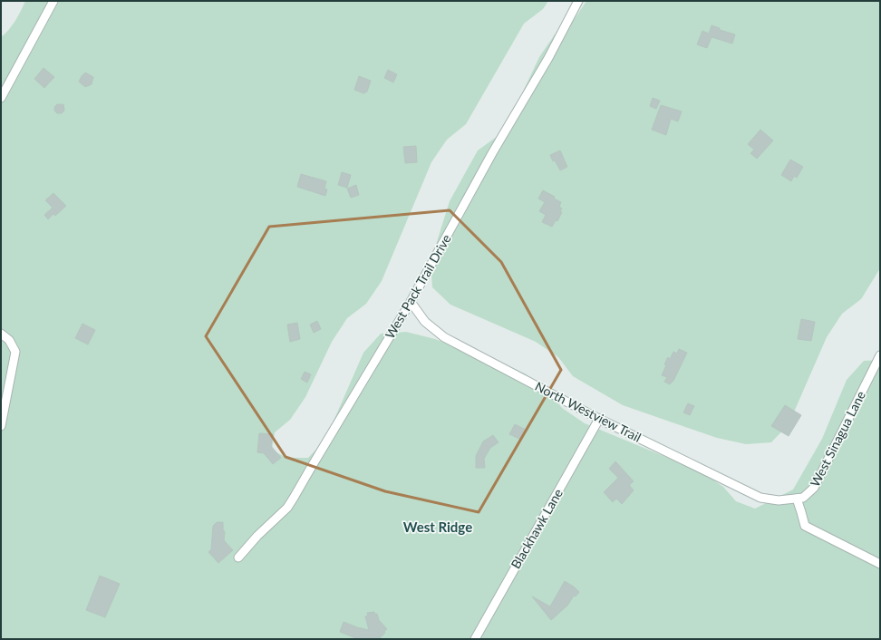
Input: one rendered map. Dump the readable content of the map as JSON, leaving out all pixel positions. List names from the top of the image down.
{
  "streets": {
    "street": [
      "West Pack Trail Drive",
      "North Westview Trail",
      "West Sinagua Lane",
      "Blackhawk Lane"
    ]
  },
  "crossings": [
    ["West Pack Trail Drive", "North Westview Trail"],
    ["North Westview Trail", "West Sinagua Lane"],
    ["North Westview Trail", "Blackhawk Lane"]
  ],
  "districts": ["West Ridge"]
}
